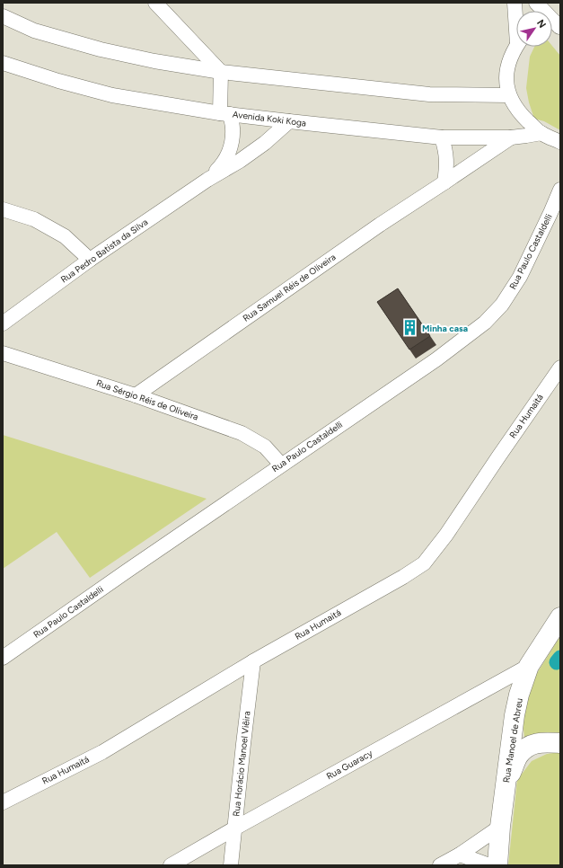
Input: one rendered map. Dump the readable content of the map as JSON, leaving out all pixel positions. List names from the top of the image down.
{
  "streets": {
    "main road": ["Rua Manoel de Abreu"],
    "street": [
      "Avenida Koki Koga",
      "Rua Pedro Batista da Silva",
      "Rua Paulo Castaldelli",
      "Rua Samuel Réis de Oliveira",
      "Rua Sérgio Réis de Oliveira",
      "Rua Humaitá",
      "Rua Horácio Manoel Viêira",
      "Rua Guaracy"
    ]
  },
  "crossings": [
    ["Avenida Koki Koga", "Rua Pedro Batista da Silva"],
    ["Avenida Koki Koga", "Rua Samuel Réis de Oliveira"],
    ["Rua Paulo Castaldelli", "Rua Sérgio Réis de Oliveira"],
    ["Rua Samuel Réis de Oliveira", "Rua Sérgio Réis de Oliveira"],
    ["Rua Humaitá", "Rua Horácio Manoel Viêira"],
    ["Rua Manoel de Abreu", "Rua Guaracy"],
    ["Rua Horácio Manoel Viêira", "Rua Guaracy"]
  ],
  "places": {
    "building": ["Minha casa"]
  },
  "north": "top right"
}
